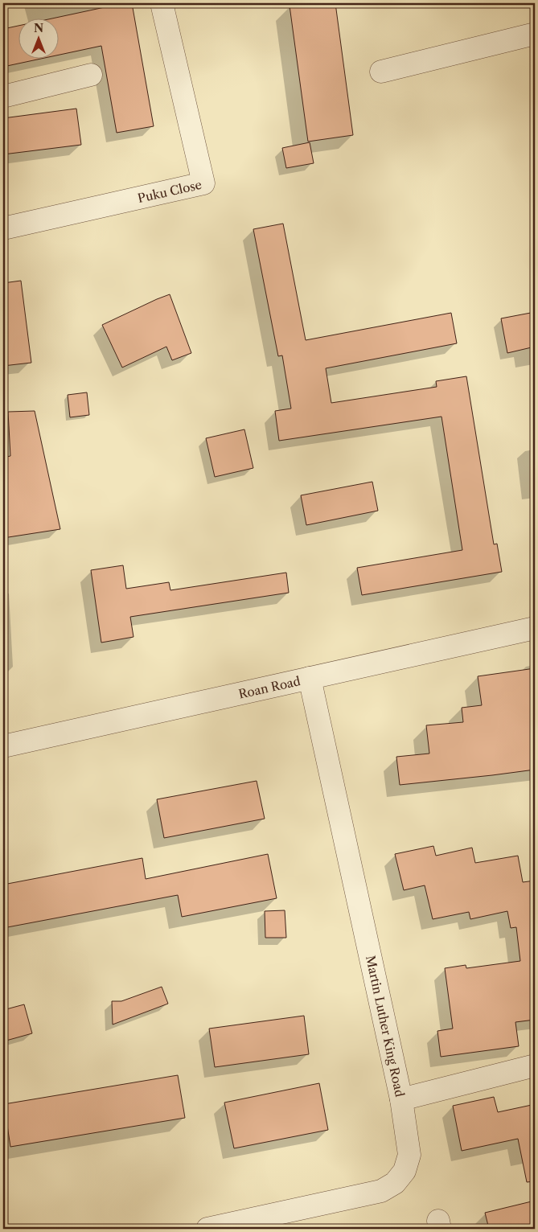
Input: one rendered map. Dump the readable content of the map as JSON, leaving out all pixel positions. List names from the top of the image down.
{
  "streets": {
    "street": ["Puku Close", "Roan Road", "Martin Luther King Road"]
  },
  "crossings": [
    ["Roan Road", "Martin Luther King Road"]
  ],
  "north": "top"
}
